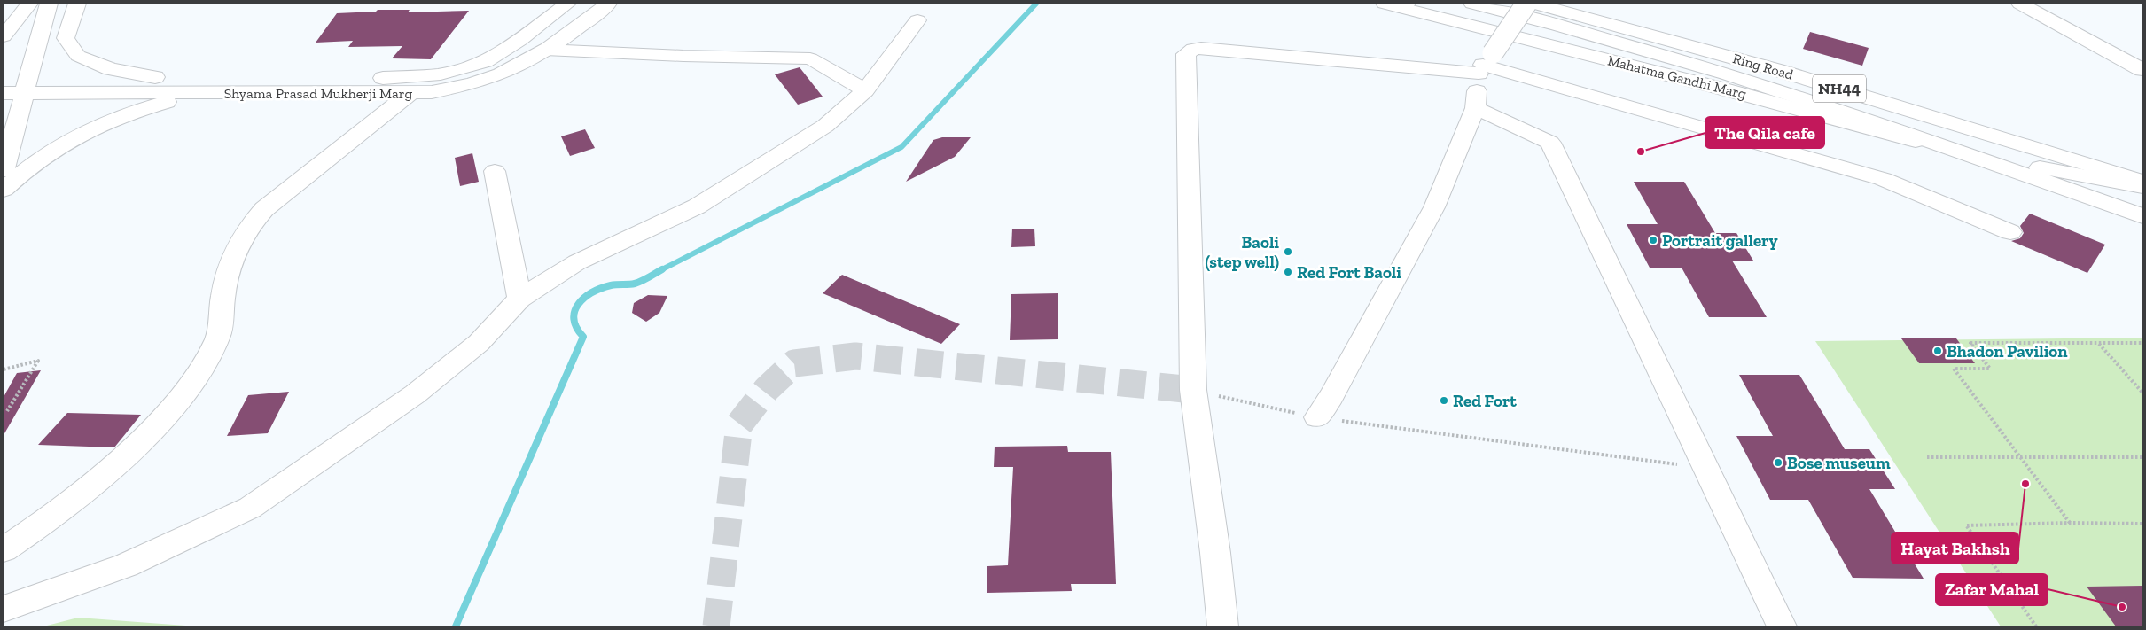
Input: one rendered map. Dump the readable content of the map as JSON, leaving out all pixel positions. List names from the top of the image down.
{
  "streets": {
    "main road": [
      "Ring Road",
      "Mahatma Gandhi Marg",
      "NH44",
      "Shyama Prasad Mukherji Marg"
    ]
  },
  "places": [
    "The Qila cafe",
    "Portrait gallery",
    "Baoli (step well)",
    "Red Fort Baoli",
    "Bhadon Pavilion",
    "Red Fort",
    "Bose museum",
    "Hayat Bakhsh",
    "Zafar Mahal"
  ]
}
